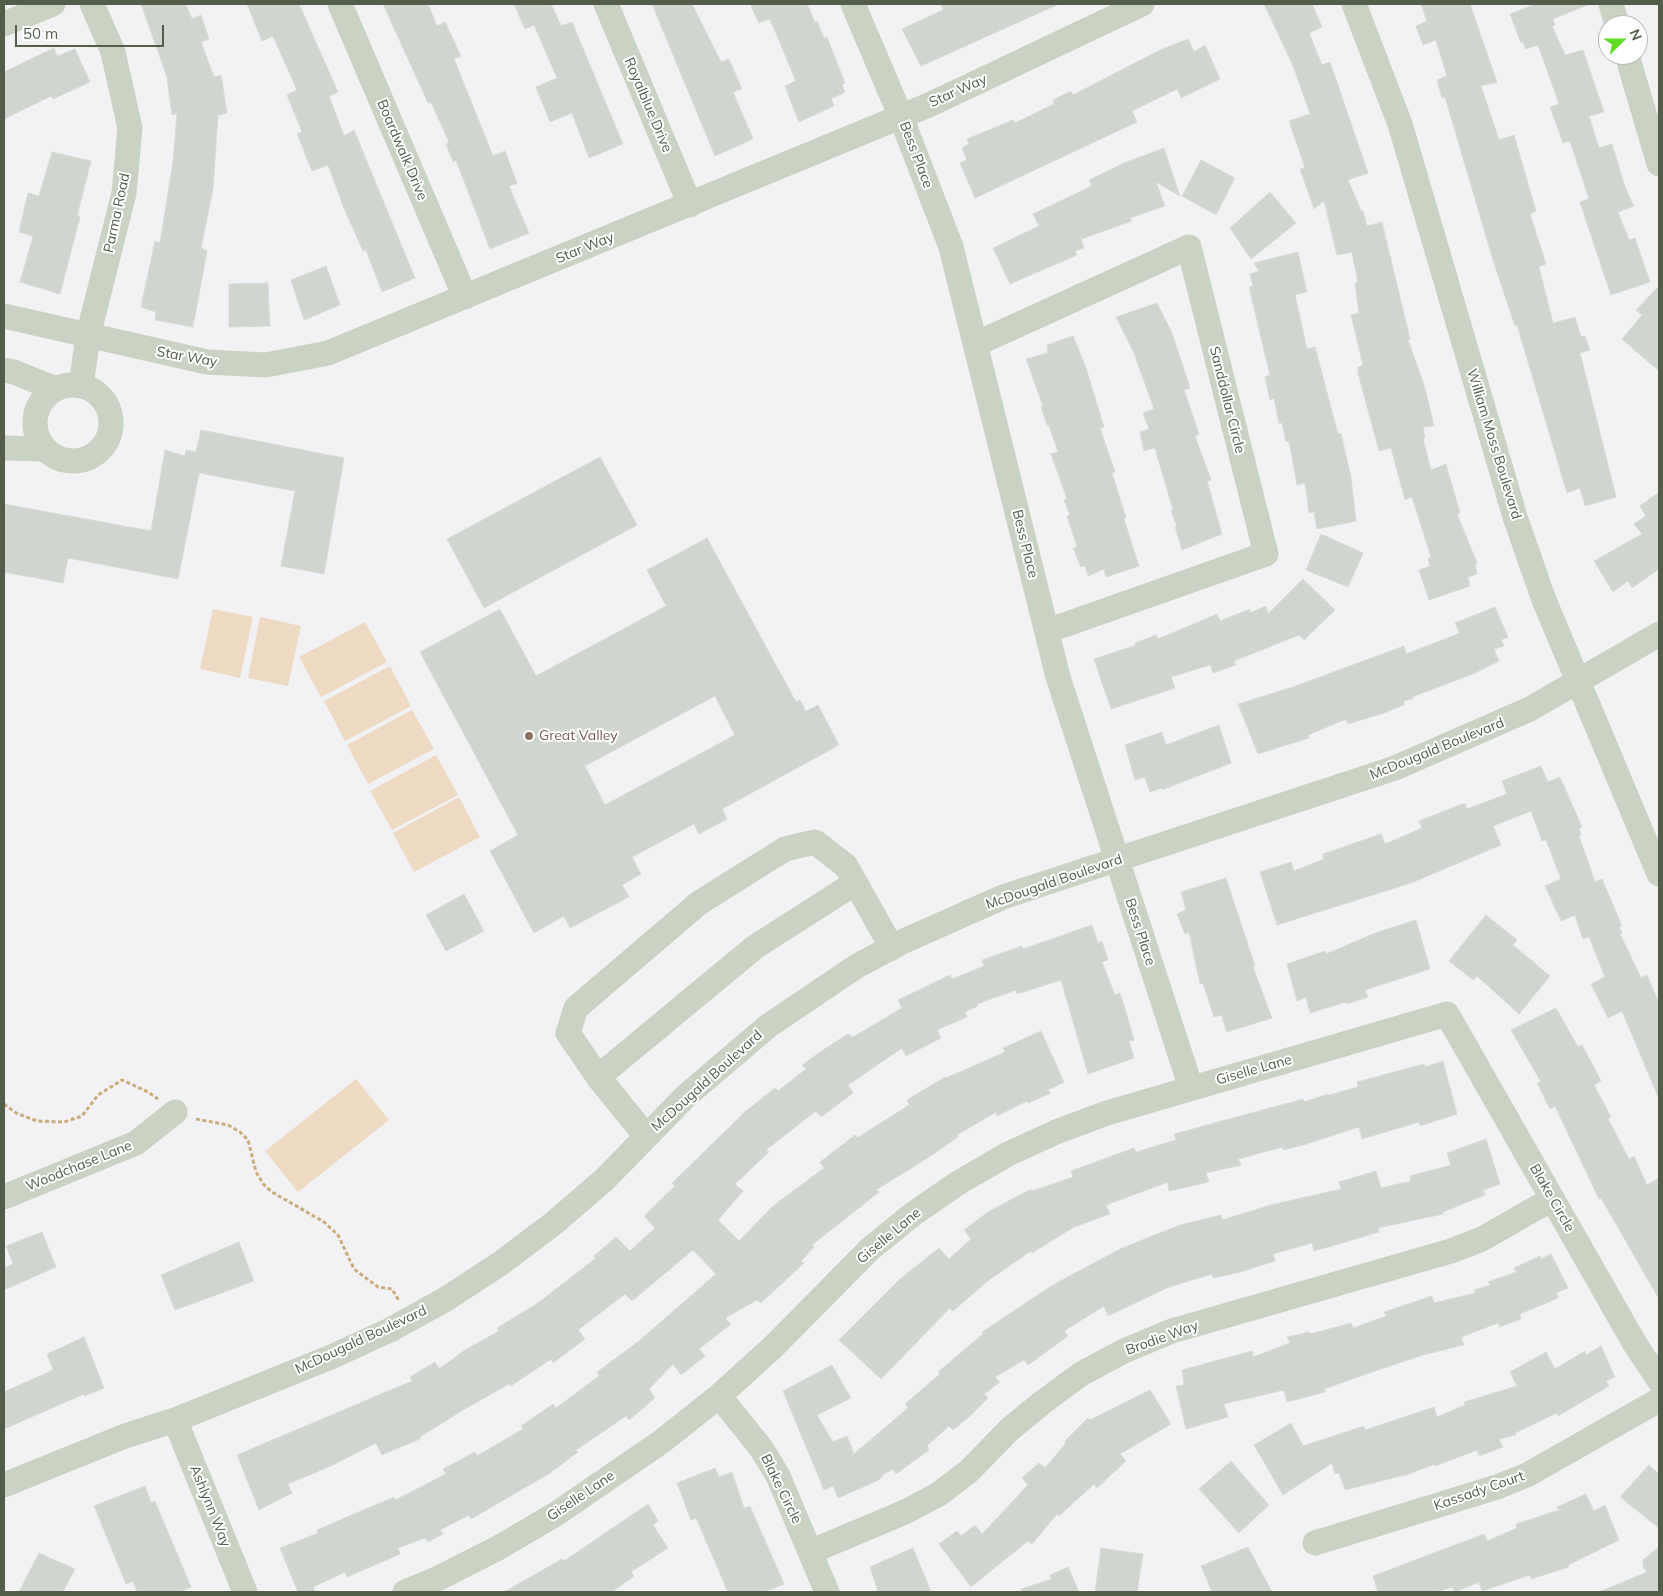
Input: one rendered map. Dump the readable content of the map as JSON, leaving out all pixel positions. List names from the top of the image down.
{
  "streets": {
    "street": [
      "Star Way",
      "Royalblue Drive",
      "Boardwalk Drive",
      "Bess Place",
      "Parma Road",
      "Sanddollar Circle",
      "William Moss Boulevard",
      "McDougald Boulevard",
      "Giselle Lane",
      "Woodchase Lane",
      "Blake Circle",
      "Brodie Way",
      "Kassady Court",
      "Ashlynn Way"
    ]
  },
  "crossings": [
    ["Star Way", "Royalblue Drive"],
    ["Star Way", "Boardwalk Drive"],
    ["Star Way", "Bess Place"],
    ["Star Way", "Parma Road"],
    ["Bess Place", "Sanddollar Circle"],
    ["Bess Place", "McDougald Boulevard"],
    ["Bess Place", "Giselle Lane"],
    ["William Moss Boulevard", "McDougald Boulevard"],
    ["McDougald Boulevard", "Ashlynn Way"],
    ["Giselle Lane", "Blake Circle"],
    ["Blake Circle", "Brodie Way"]
  ],
  "places": ["Great Valley"],
  "scale_bar": "50 m",
  "north": "right"
}
